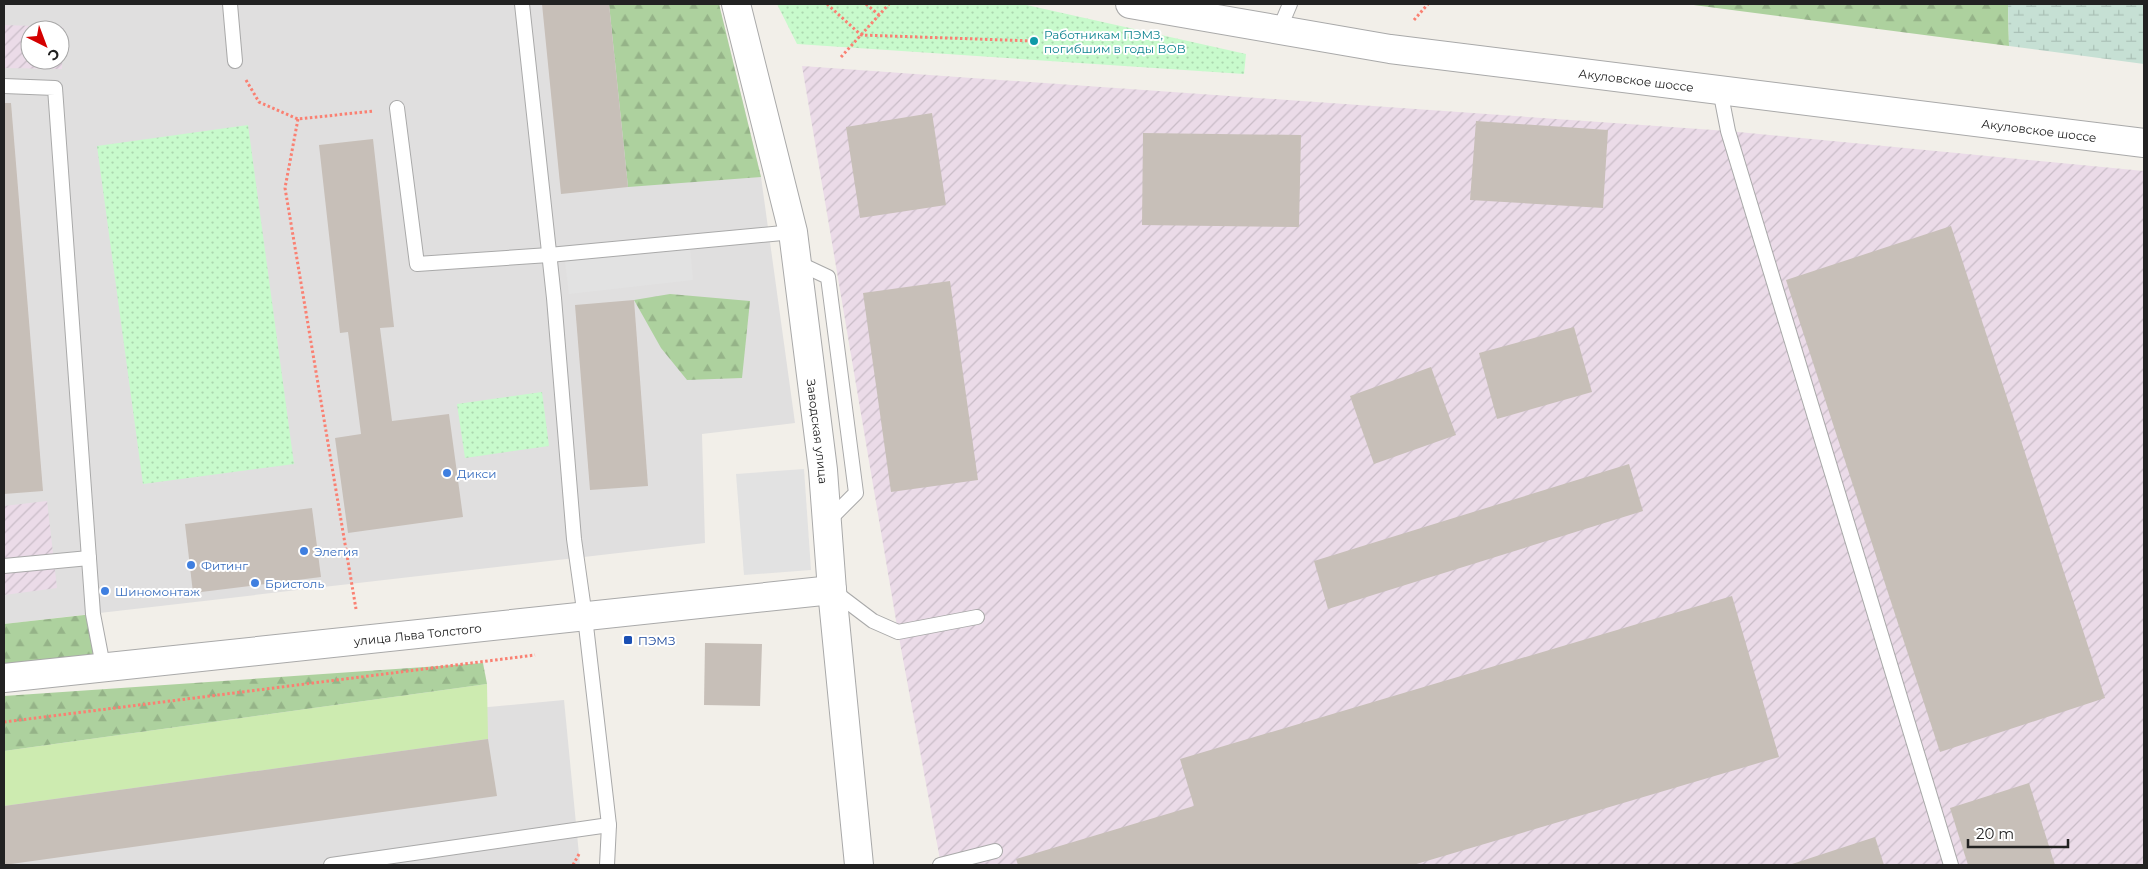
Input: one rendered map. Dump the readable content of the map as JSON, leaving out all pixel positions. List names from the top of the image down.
{
  "streets": {
    "street": ["Акуловское шоссе", "Заводская улица", "улица Льва Толстого"]
  },
  "crossings": [
    ["Заводская улица", "улица Льва Толстого"]
  ],
  "places": {
    "other": [
      "Работникам ПЭМЗ, погибшим в годы ВОВ",
      "Дикси",
      "Элегия",
      "Фитинг",
      "Бристоль",
      "Шиномонтаж"
    ],
    "transit": ["ПЭМЗ"]
  },
  "scale_bar": "20 m",
  "north": "bottom right"
}
